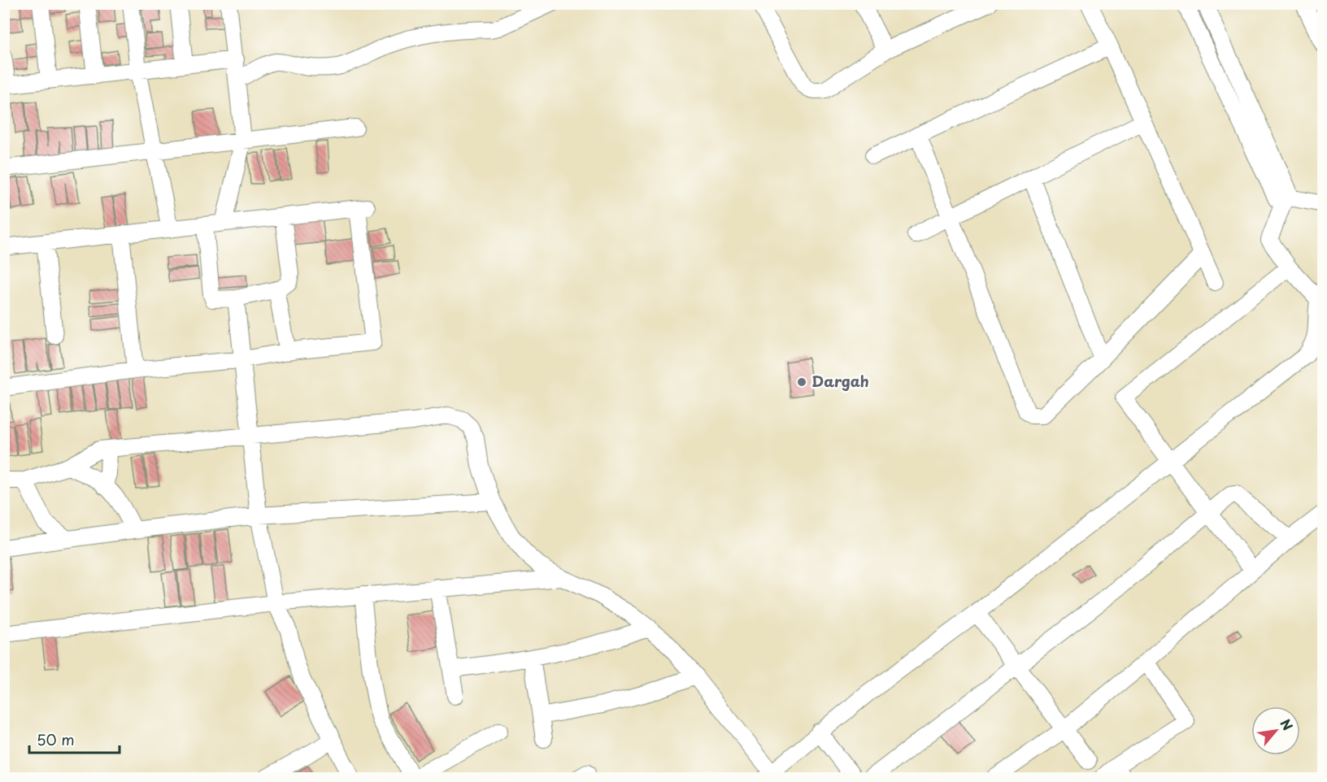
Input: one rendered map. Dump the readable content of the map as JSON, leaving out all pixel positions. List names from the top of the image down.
{
  "places": ["Dargah"],
  "scale_bar": "50 m",
  "north": "top right"
}
